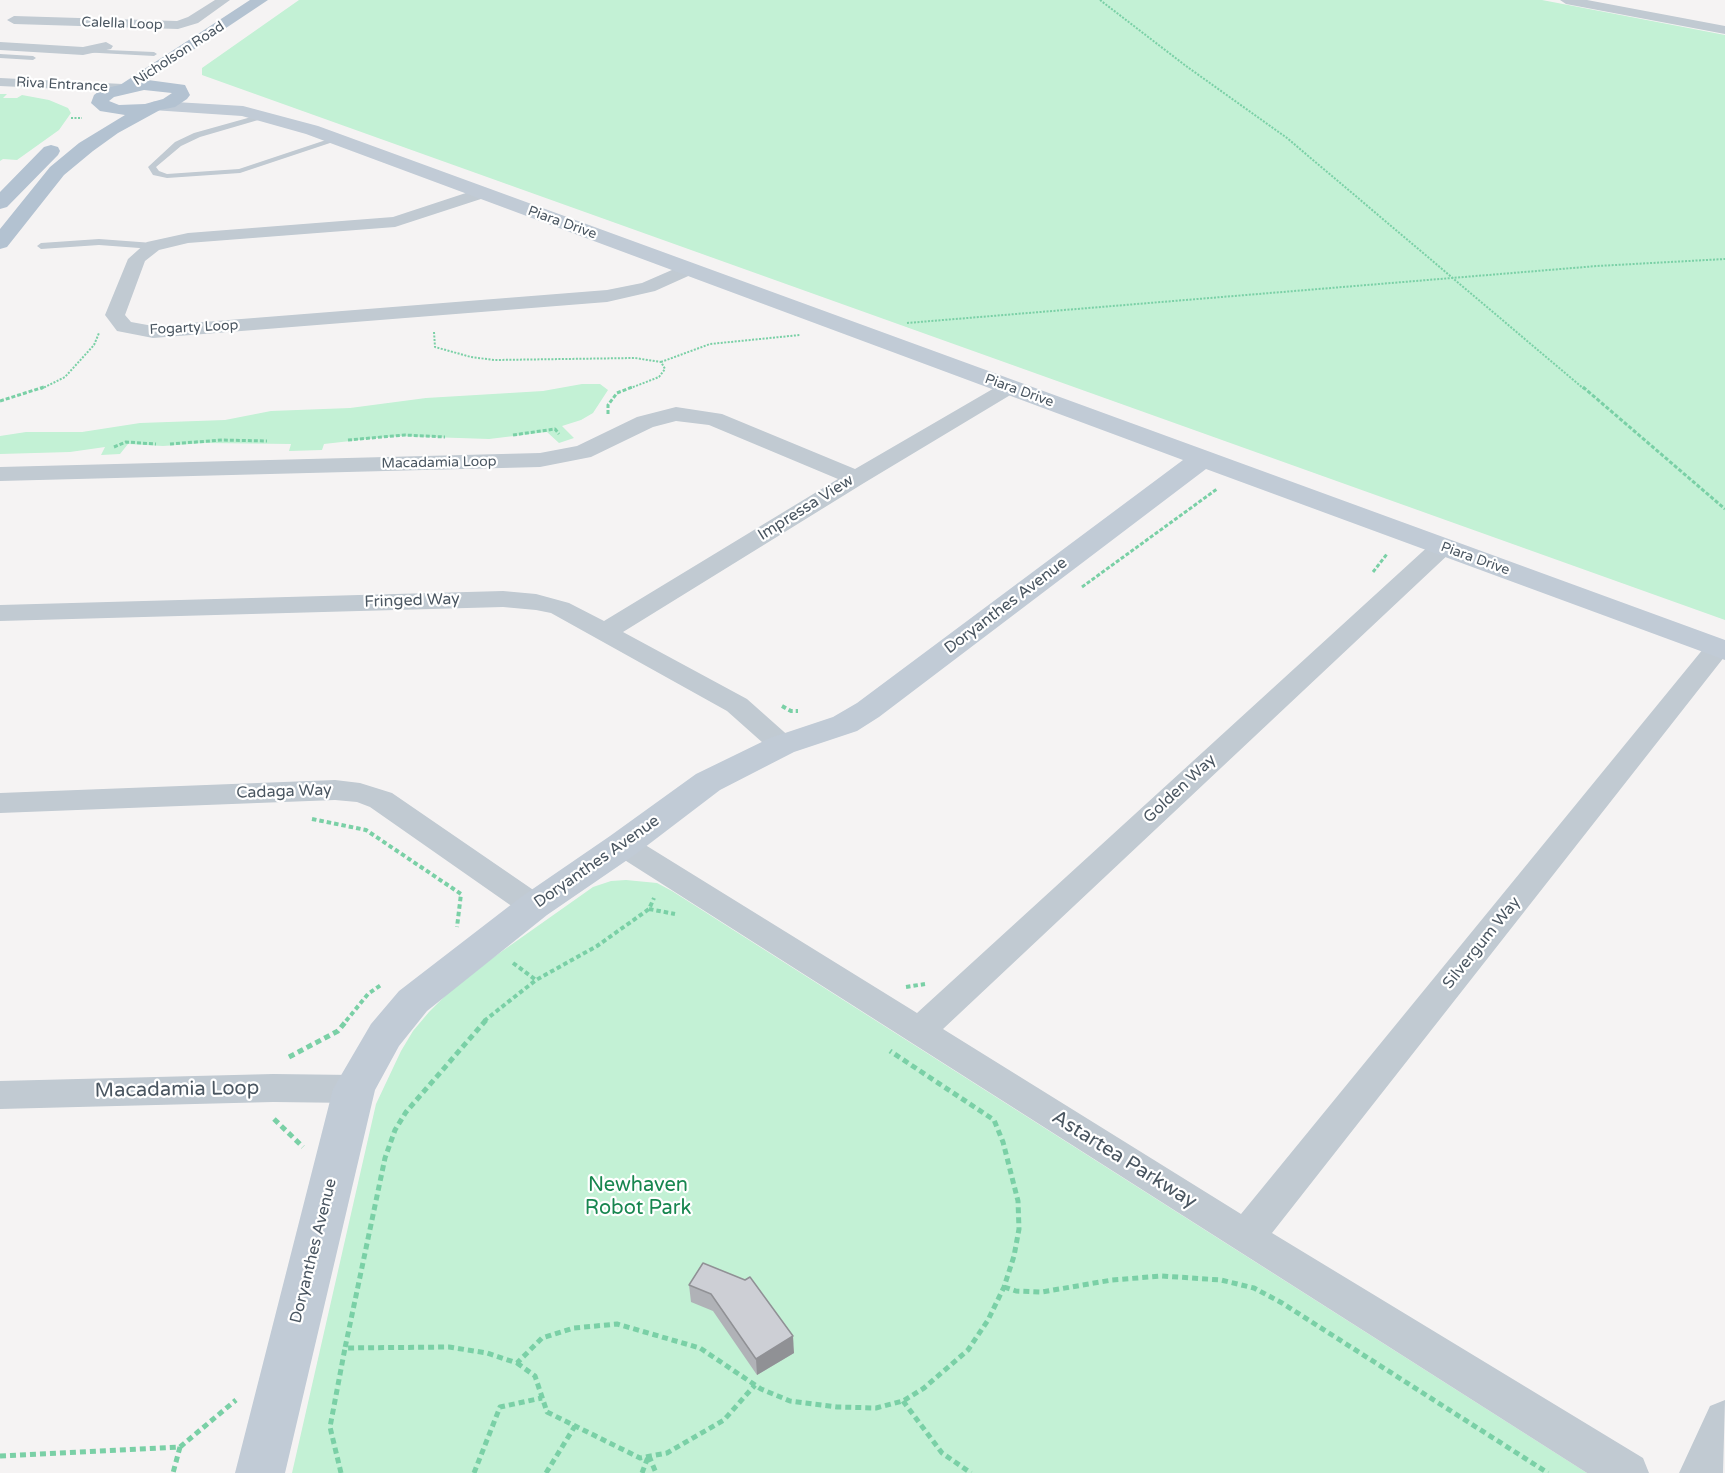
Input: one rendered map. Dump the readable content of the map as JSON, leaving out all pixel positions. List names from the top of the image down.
{
  "streets": {
    "main road": ["Nicholson Road"],
    "street": [
      "Calella Loop",
      "Riva Entrance",
      "Piara Drive",
      "Fogarty Loop",
      "Macadamia Loop",
      "Impressa View",
      "Fringed Way",
      "Doryanthes Avenue",
      "Golden Way",
      "Cadaga Way",
      "Silvergum Way",
      "Astartea Parkway"
    ]
  },
  "crossings": [
    ["Nicholson Road", "Riva Entrance"],
    ["Nicholson Road", "Piara Drive"],
    ["Piara Drive", "Fogarty Loop"],
    ["Piara Drive", "Impressa View"],
    ["Piara Drive", "Doryanthes Avenue"],
    ["Piara Drive", "Golden Way"],
    ["Piara Drive", "Silvergum Way"],
    ["Macadamia Loop", "Impressa View"],
    ["Macadamia Loop", "Doryanthes Avenue"],
    ["Impressa View", "Fringed Way"],
    ["Fringed Way", "Doryanthes Avenue"],
    ["Doryanthes Avenue", "Cadaga Way"],
    ["Doryanthes Avenue", "Astartea Parkway"],
    ["Golden Way", "Astartea Parkway"],
    ["Silvergum Way", "Astartea Parkway"]
  ],
  "parks": ["Newhaven Robot Park"]
}
